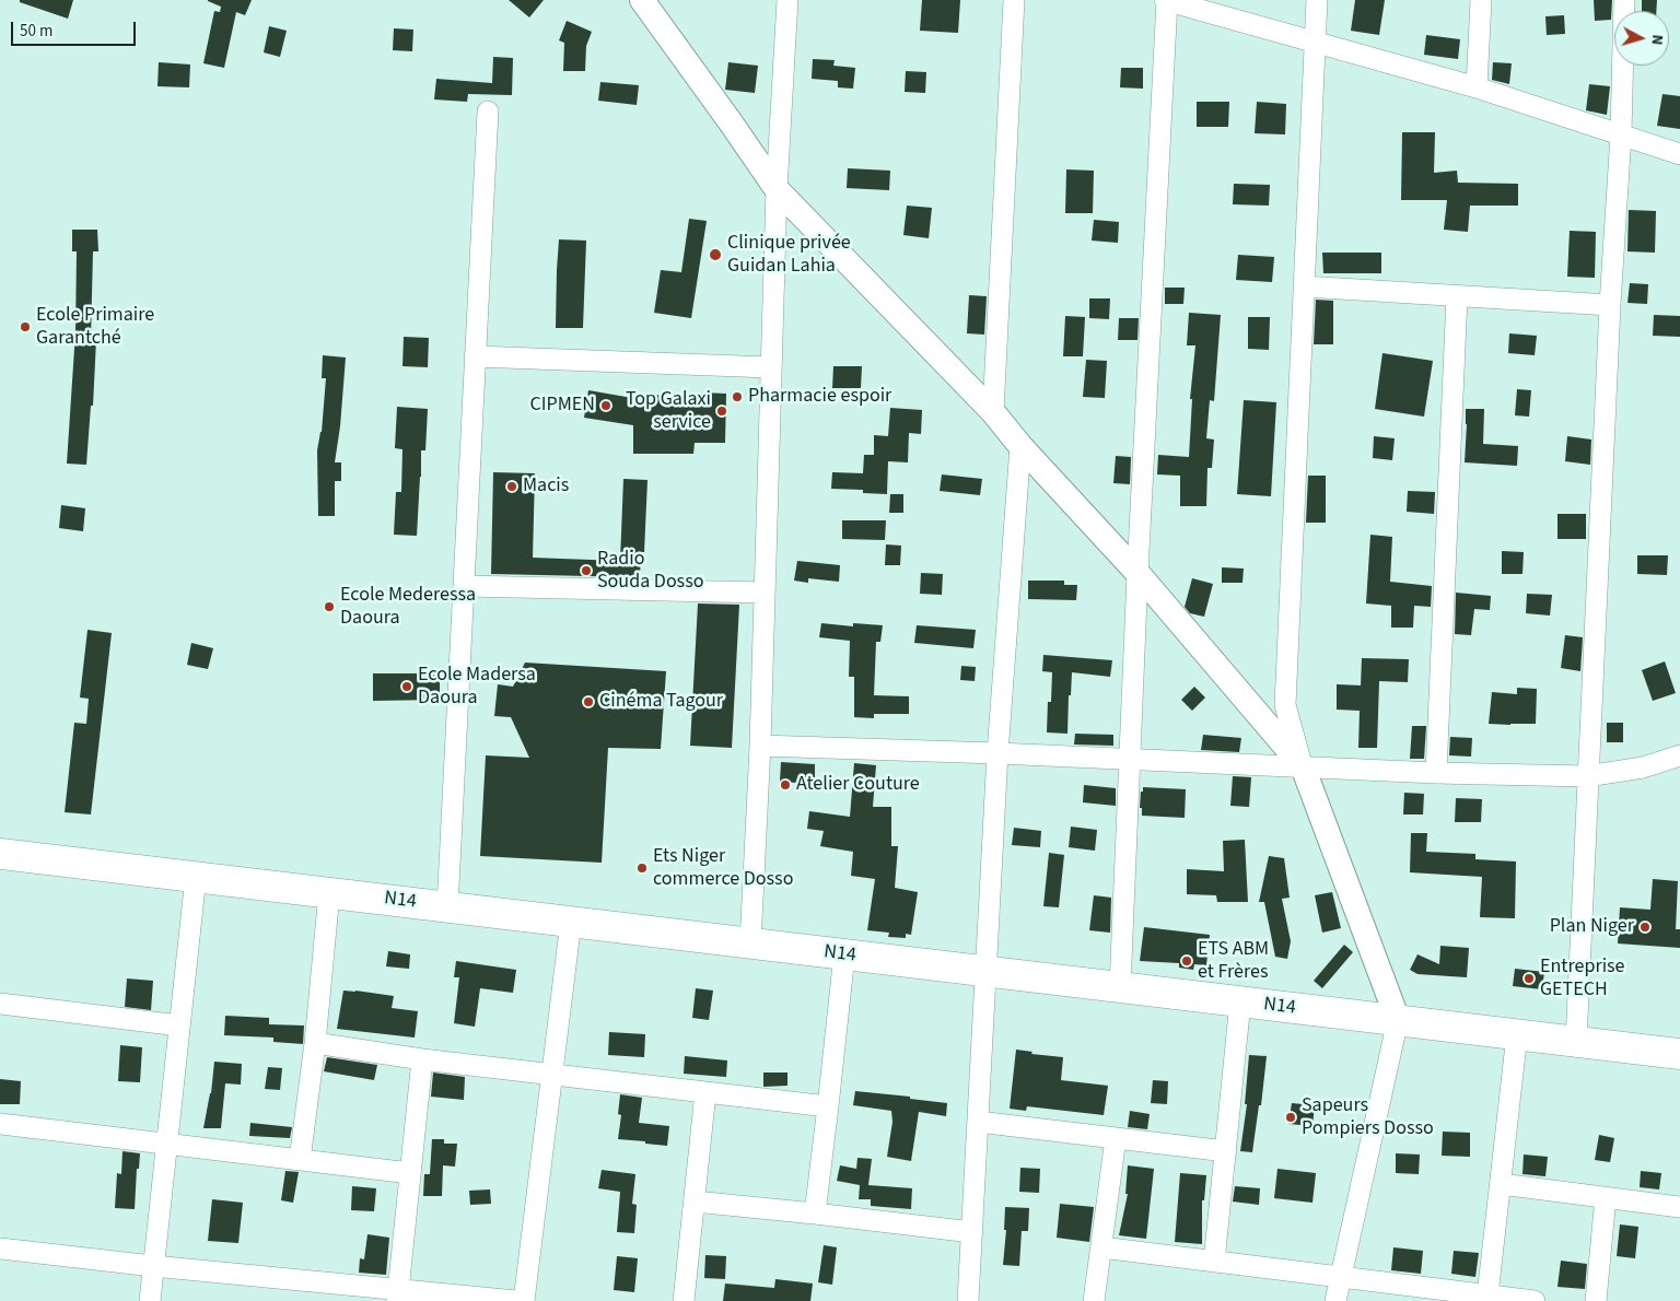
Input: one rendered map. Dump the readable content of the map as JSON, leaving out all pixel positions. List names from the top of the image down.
{
  "streets": {
    "main road": ["N14"]
  },
  "places": [
    "Clinique privée Guidan Lahia",
    "Ecole Primaire Garantché",
    "Pharmacie espoir",
    "CIPMEN",
    "Top Galaxi service",
    "Macis",
    "Radio Souda Dosso",
    "Ecole Mederessa Daoura",
    "Ecole Madersa Daoura",
    "Cinéma Tagour",
    "Atelier Couture",
    "Ets Niger commerce Dosso",
    "Plan Niger",
    "ETS ABM et Frères",
    "Entreprise GETECH",
    "Sapeurs Pompiers Dosso"
  ],
  "scale_bar": "50 m",
  "north": "right"
}
